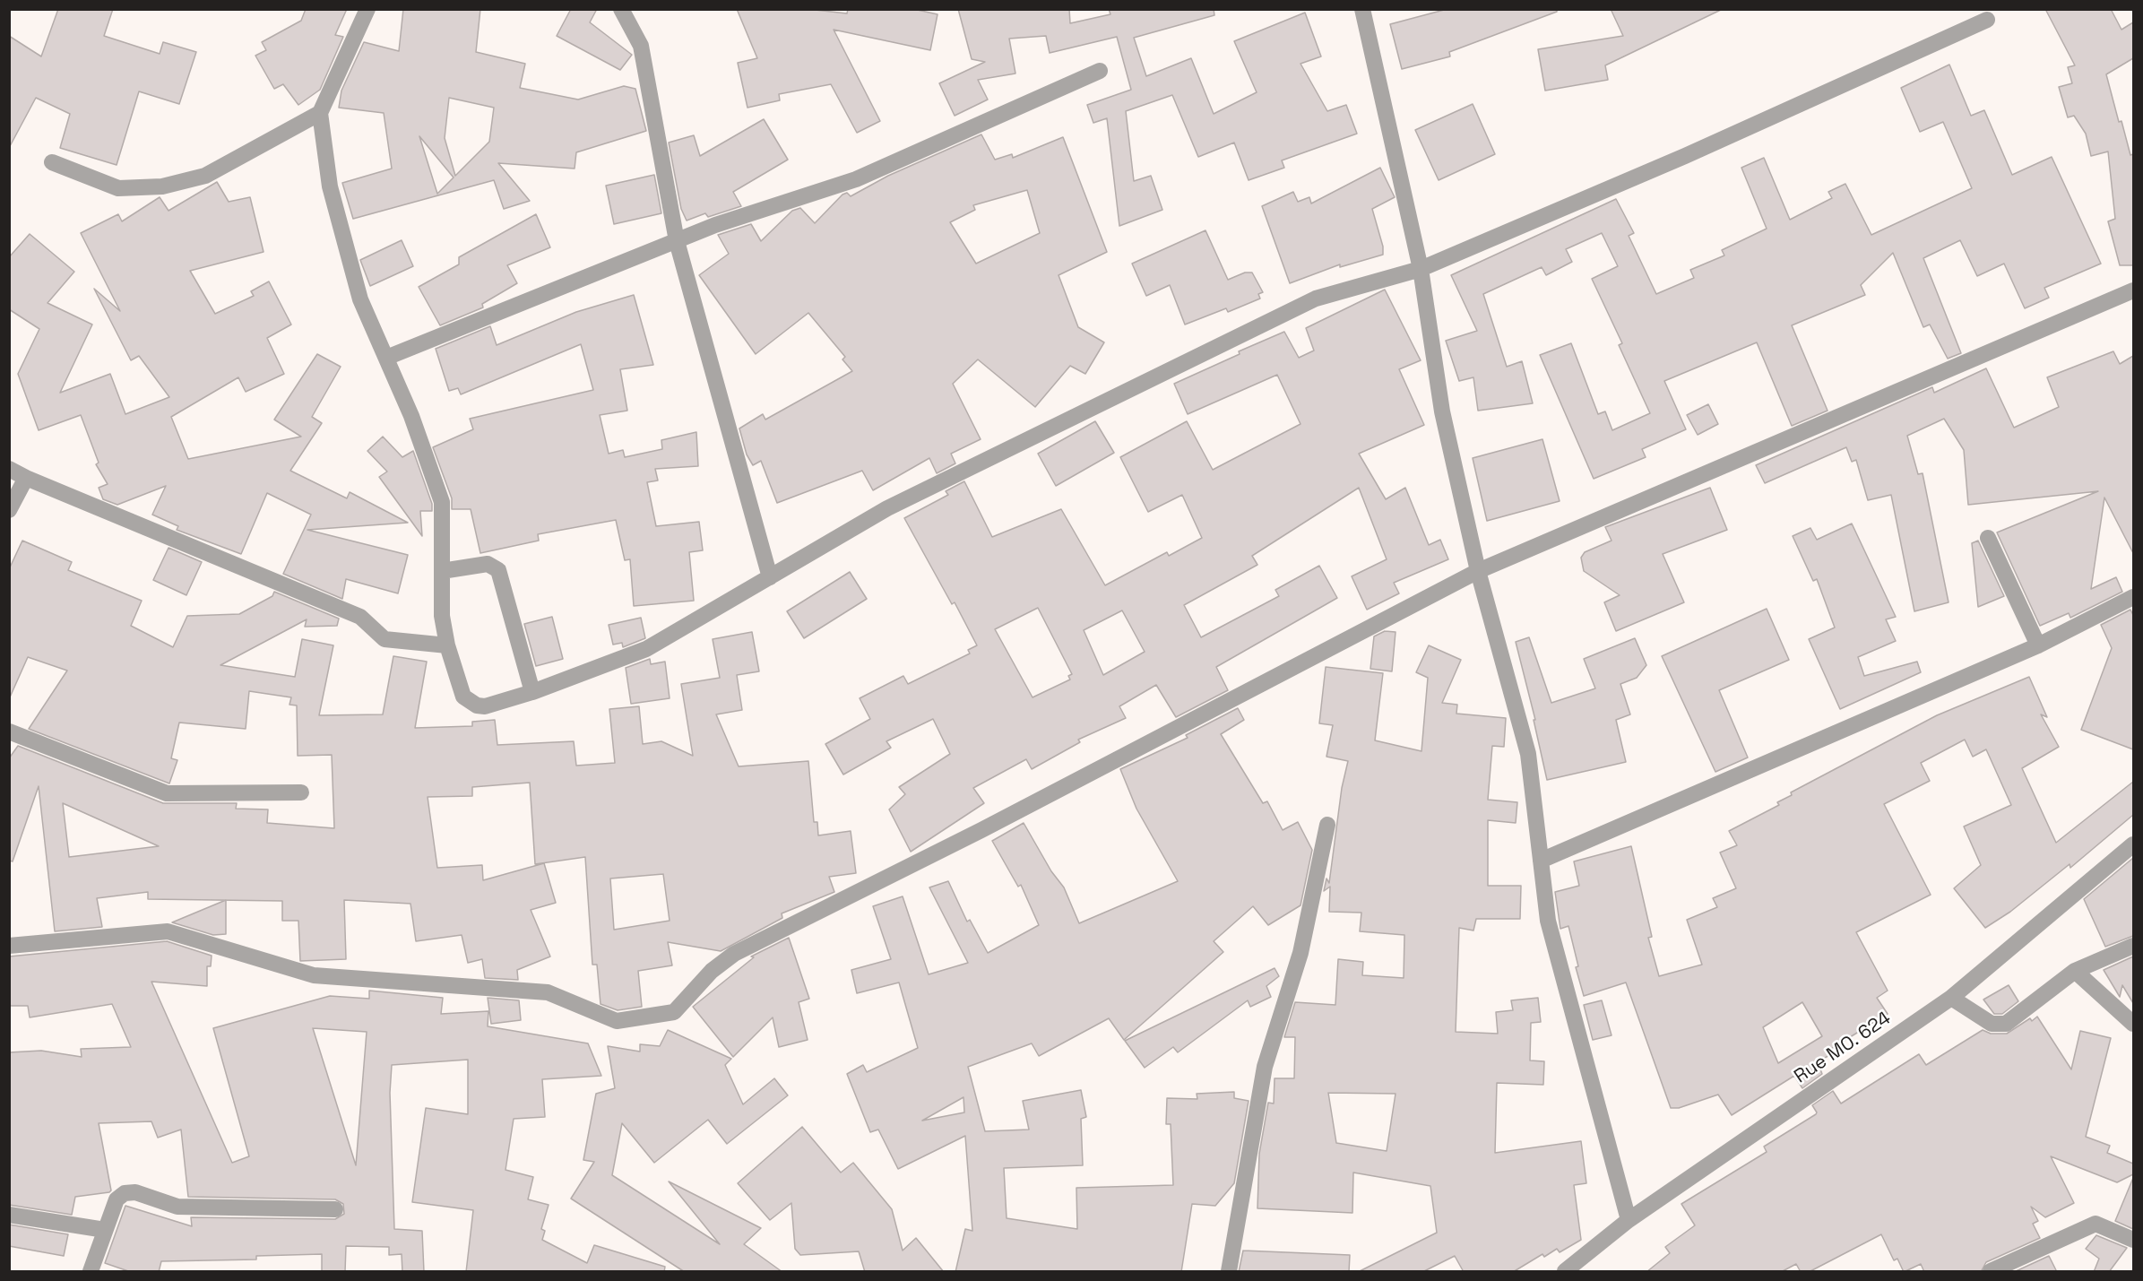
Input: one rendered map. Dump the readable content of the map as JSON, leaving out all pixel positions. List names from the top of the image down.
{
  "streets": {
    "street": ["Rue MO. 624"]
  }
}
